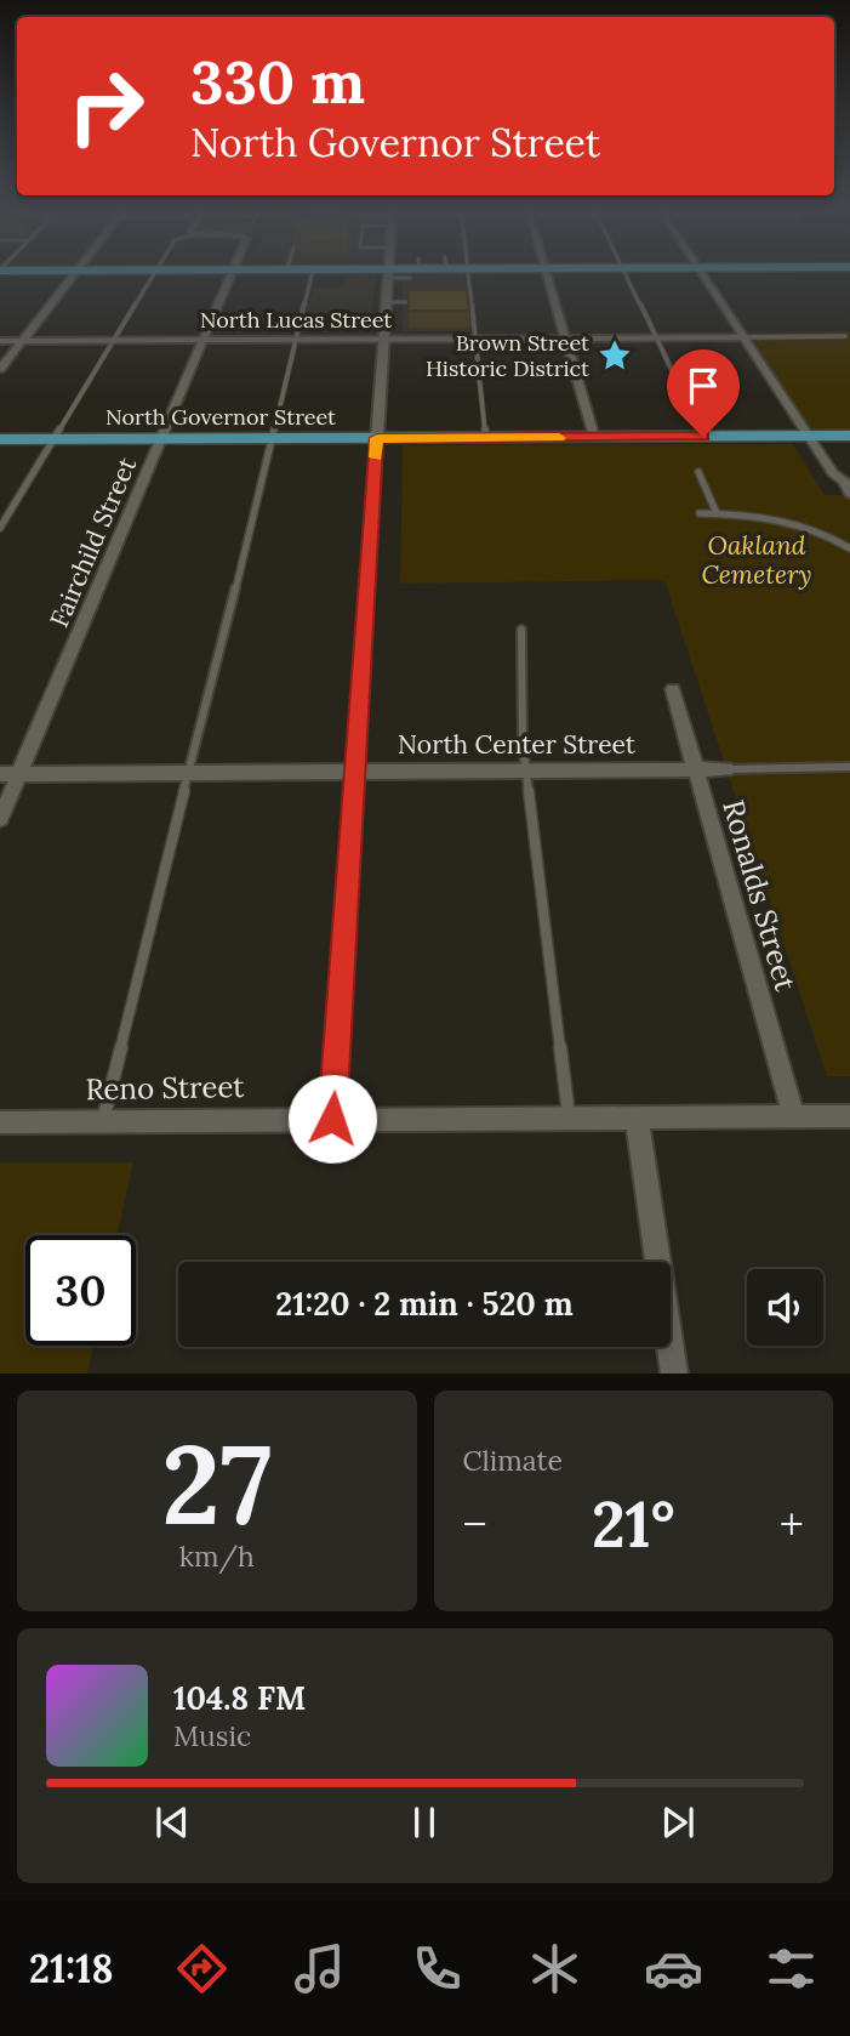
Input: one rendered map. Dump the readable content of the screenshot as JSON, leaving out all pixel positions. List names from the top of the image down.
{
  "streets": {
    "main road": ["North Governor Street"],
    "street": [
      "North Lucas Street",
      "Fairchild Street",
      "North Center Street",
      "Ronalds Street",
      "Reno Street"
    ]
  },
  "crossings": [
    ["North Lucas Street", "Fairchild Street"],
    ["North Governor Street", "Fairchild Street"],
    ["Fairchild Street", "North Center Street"],
    ["North Center Street", "Ronalds Street"],
    ["Ronalds Street", "Reno Street"]
  ],
  "parks": ["Oakland Cemetery"],
  "places": {
    "place": ["Brown Street Historic District"]
  },
  "page": {
    "turn": ["330 m", "North Governor Street"],
    "limit": "30",
    "trip": "21:20 · 2 min · 520 m",
    "tile": [
      ["27", "km/h"],
      "Climate"
    ],
    "heat": ["−", "21°", "+"],
    "song": ["104.8 FM", "Music"],
    "tabs": "21:18"
  }
}
